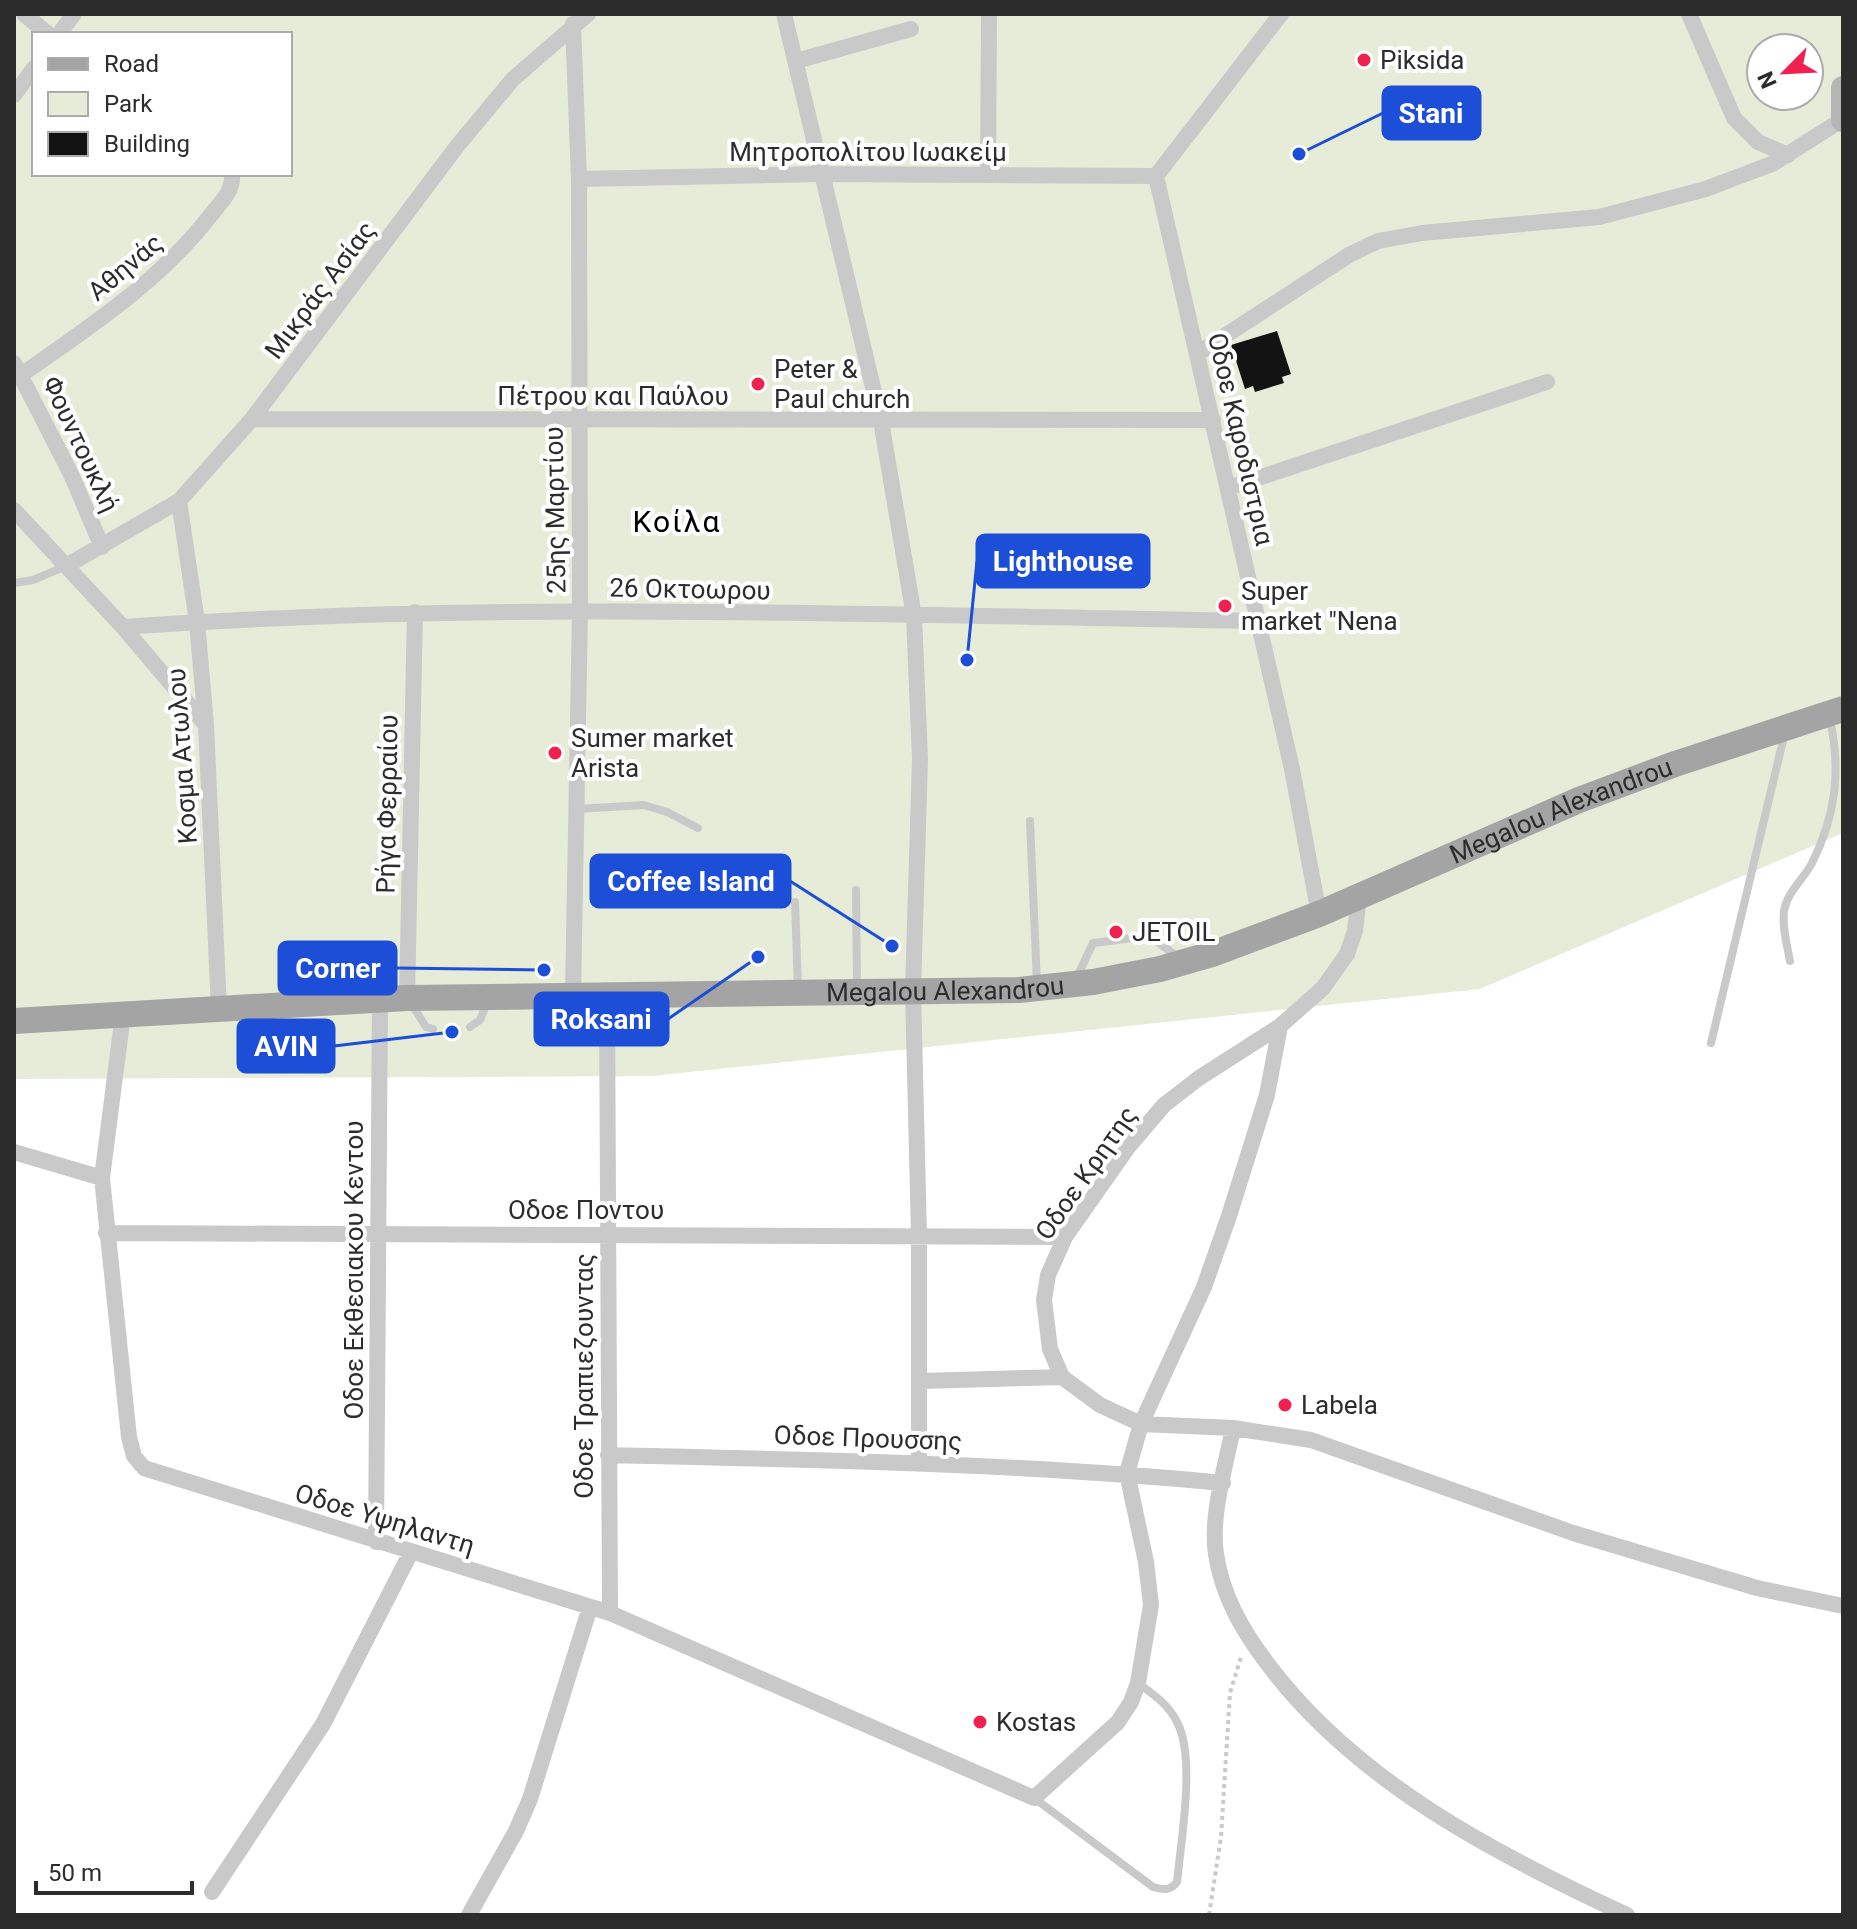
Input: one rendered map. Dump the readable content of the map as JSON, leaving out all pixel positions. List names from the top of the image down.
{
  "streets": {
    "main road": ["Megalou Alexandrou"],
    "street": [
      "Μητροπολίτου Ιωακείμ",
      "Αθηνάς",
      "Μικράς Ασίας",
      "Πέτρου και Παύλου",
      "Oδοε Καροδιστρια",
      "Φουντουκλή",
      "25ης Μαρτίου",
      "26 Οκτοωρου",
      "Κοσμα Ατωλου",
      "Ρήγα Φερραίου",
      "Oδοε Κρητης",
      "Oδοε Ποντου",
      "Oδοε Εκθεσιακου Κεντου",
      "Oδοε Τραπιεζουντας",
      "Oδοε Προυσσης",
      "Oδοε Υψηλαντη"
    ]
  },
  "crossings": [
    ["Μητροπολίτου Ιωακείμ", "Oδοε Καροδιστρια"],
    ["Μητροπολίτου Ιωακείμ", "25ης Μαρτίου"],
    ["Αθηνάς", "Φουντουκλή"],
    ["Μικράς Ασίας", "Πέτρου και Παύλου"],
    ["Μικράς Ασίας", "Φουντουκλή"],
    ["Μικράς Ασίας", "25ης Μαρτίου"],
    ["Μικράς Ασίας", "Κοσμα Ατωλου"],
    ["Πέτρου και Παύλου", "Oδοε Καροδιστρια"],
    ["Πέτρου και Παύλου", "25ης Μαρτίου"],
    ["Oδοε Καροδιστρια", "26 Οκτοωρου"],
    ["Oδοε Καροδιστρια", "Megalou Alexandrou"],
    ["25ης Μαρτίου", "26 Οκτοωρου"],
    ["25ης Μαρτίου", "Megalou Alexandrou"],
    ["26 Οκτοωρου", "Κοσμα Ατωλου"],
    ["26 Οκτοωρου", "Ρήγα Φερραίου"],
    ["Κοσμα Ατωλου", "Megalou Alexandrou"],
    ["Ρήγα Φερραίου", "Megalou Alexandrou"],
    ["Megalou Alexandrou", "Oδοε Κρητης"],
    ["Megalou Alexandrou", "Oδοε Εκθεσιακου Κεντου"],
    ["Megalou Alexandrou", "Oδοε Τραπιεζουντας"],
    ["Megalou Alexandrou", "Oδοε Υψηλαντη"],
    ["Oδοε Κρητης", "Oδοε Ποντου"],
    ["Oδοε Ποντου", "Oδοε Εκθεσιακου Κεντου"],
    ["Oδοε Ποντου", "Oδοε Τραπιεζουντας"],
    ["Oδοε Ποντου", "Oδοε Υψηλαντη"],
    ["Oδοε Εκθεσιακου Κεντου", "Oδοε Υψηλαντη"],
    ["Oδοε Τραπιεζουντας", "Oδοε Προυσσης"],
    ["Oδοε Τραπιεζουντας", "Oδοε Υψηλαντη"]
  ],
  "districts": ["Κοίλα"],
  "places": [
    "Piksida",
    "Stani",
    "Peter & Paul church",
    "Super market \"Nena",
    "Lighthouse",
    "Sumer market Arista",
    "JETOIL",
    "Coffee Island",
    "Roksani",
    "Corner",
    "AVIN",
    "Labela",
    "Kostas"
  ],
  "legend": ["Road", "Park", "Building"],
  "scale_bar": "50 m",
  "north": "bottom left"
}
